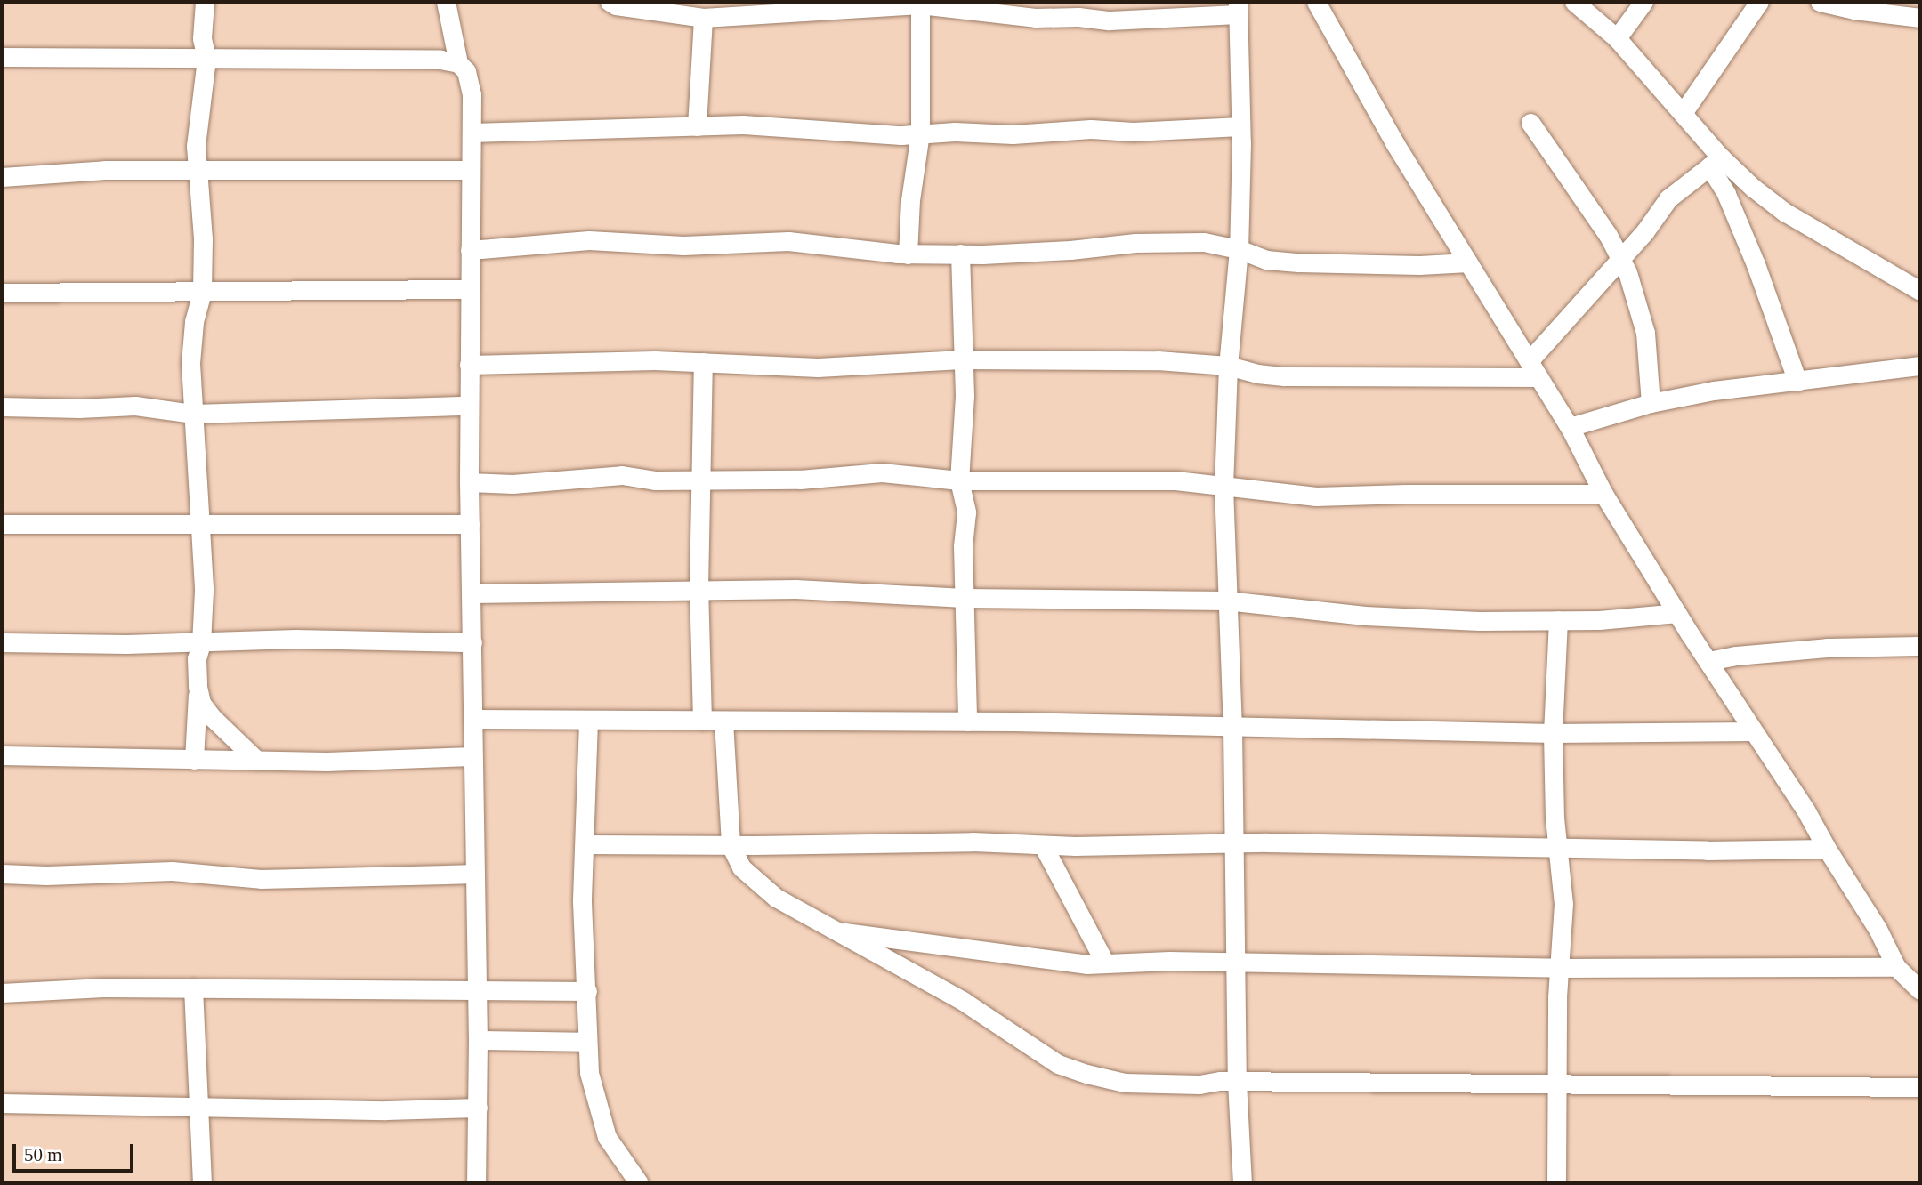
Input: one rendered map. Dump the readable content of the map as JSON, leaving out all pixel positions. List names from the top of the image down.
{
  "scale_bar": "50 m"
}
